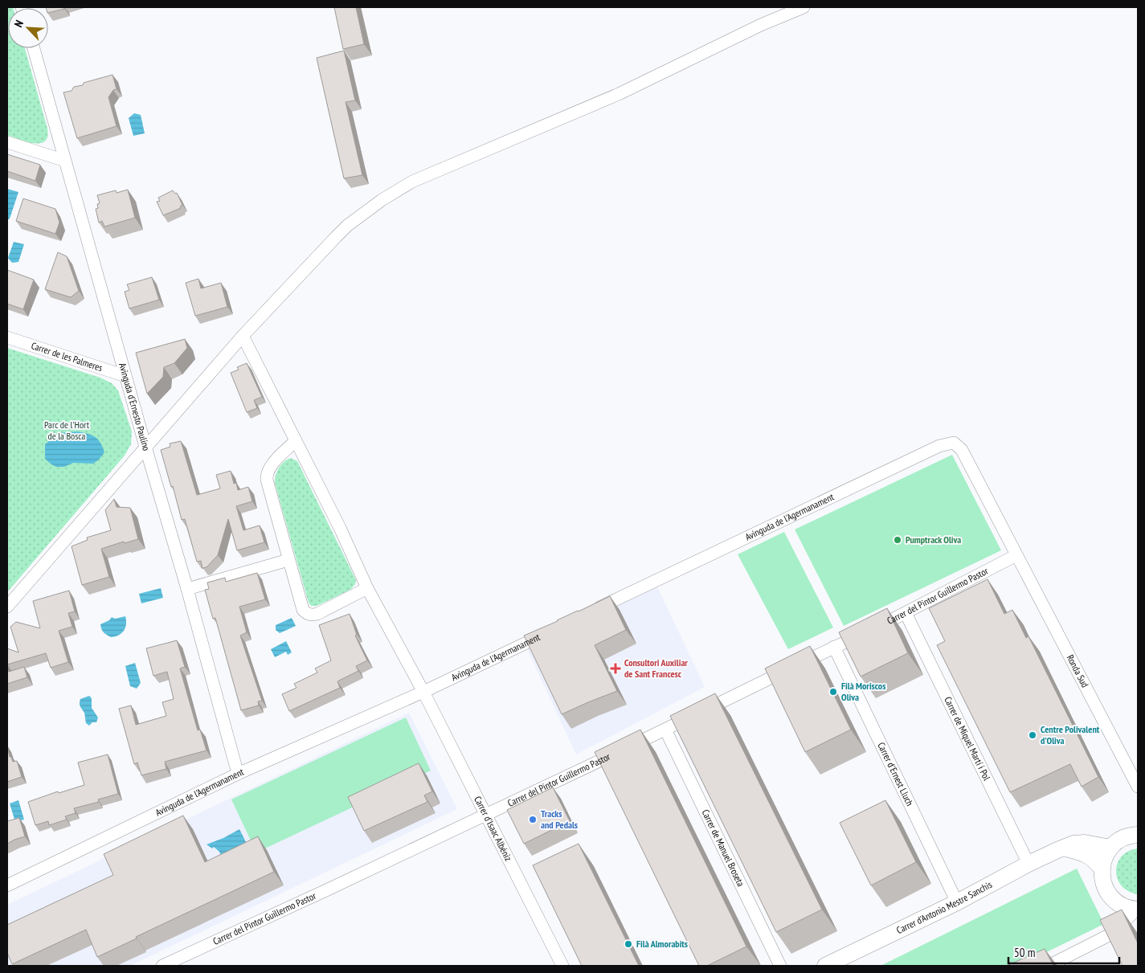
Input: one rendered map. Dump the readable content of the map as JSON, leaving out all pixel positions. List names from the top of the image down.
{
  "streets": {
    "street": [
      "Carrer de les Palmeres",
      "Avinguda d'Ernesto Paulino",
      "Avinguda de l'Agermanament",
      "Carrer del Pintor Guillermo Pastor",
      "Ronda Sud",
      "Carrer de Miquel Martí i Pol",
      "Carrer d'Ernest Lluch",
      "Carrer d'Isaac Albéniz",
      "Carrer de Manuel Broseta",
      "Carrer d'Antonio Mestre Sanchis"
    ]
  },
  "crossings": [
    ["Carrer de les Palmeres", "Avinguda d'Ernesto Paulino"],
    ["Avinguda d'Ernesto Paulino", "Avinguda de l'Agermanament"],
    ["Avinguda de l'Agermanament", "Carrer del Pintor Guillermo Pastor"],
    ["Avinguda de l'Agermanament", "Ronda Sud"],
    ["Avinguda de l'Agermanament", "Carrer d'Isaac Albéniz"],
    ["Carrer del Pintor Guillermo Pastor", "Ronda Sud"],
    ["Carrer del Pintor Guillermo Pastor", "Carrer de Miquel Martí i Pol"],
    ["Carrer del Pintor Guillermo Pastor", "Carrer d'Ernest Lluch"],
    ["Carrer del Pintor Guillermo Pastor", "Carrer d'Isaac Albéniz"],
    ["Carrer del Pintor Guillermo Pastor", "Carrer de Manuel Broseta"],
    ["Carrer de Miquel Martí i Pol", "Carrer d'Antonio Mestre Sanchis"],
    ["Carrer d'Ernest Lluch", "Carrer d'Antonio Mestre Sanchis"]
  ],
  "parks": ["Parc de l'Hort de la Bosca"],
  "places": {
    "other": [
      "Pumptrack Oliva",
      "Filà Moriscos Oliva",
      "Centre Polivalent d'Oliva",
      "Tracks and Pedals",
      "Filà Almorabits"
    ],
    "health": ["Consultori Auxiliar de Sant Francesc"]
  },
  "scale_bar": "50 m",
  "north": "top left"
}
